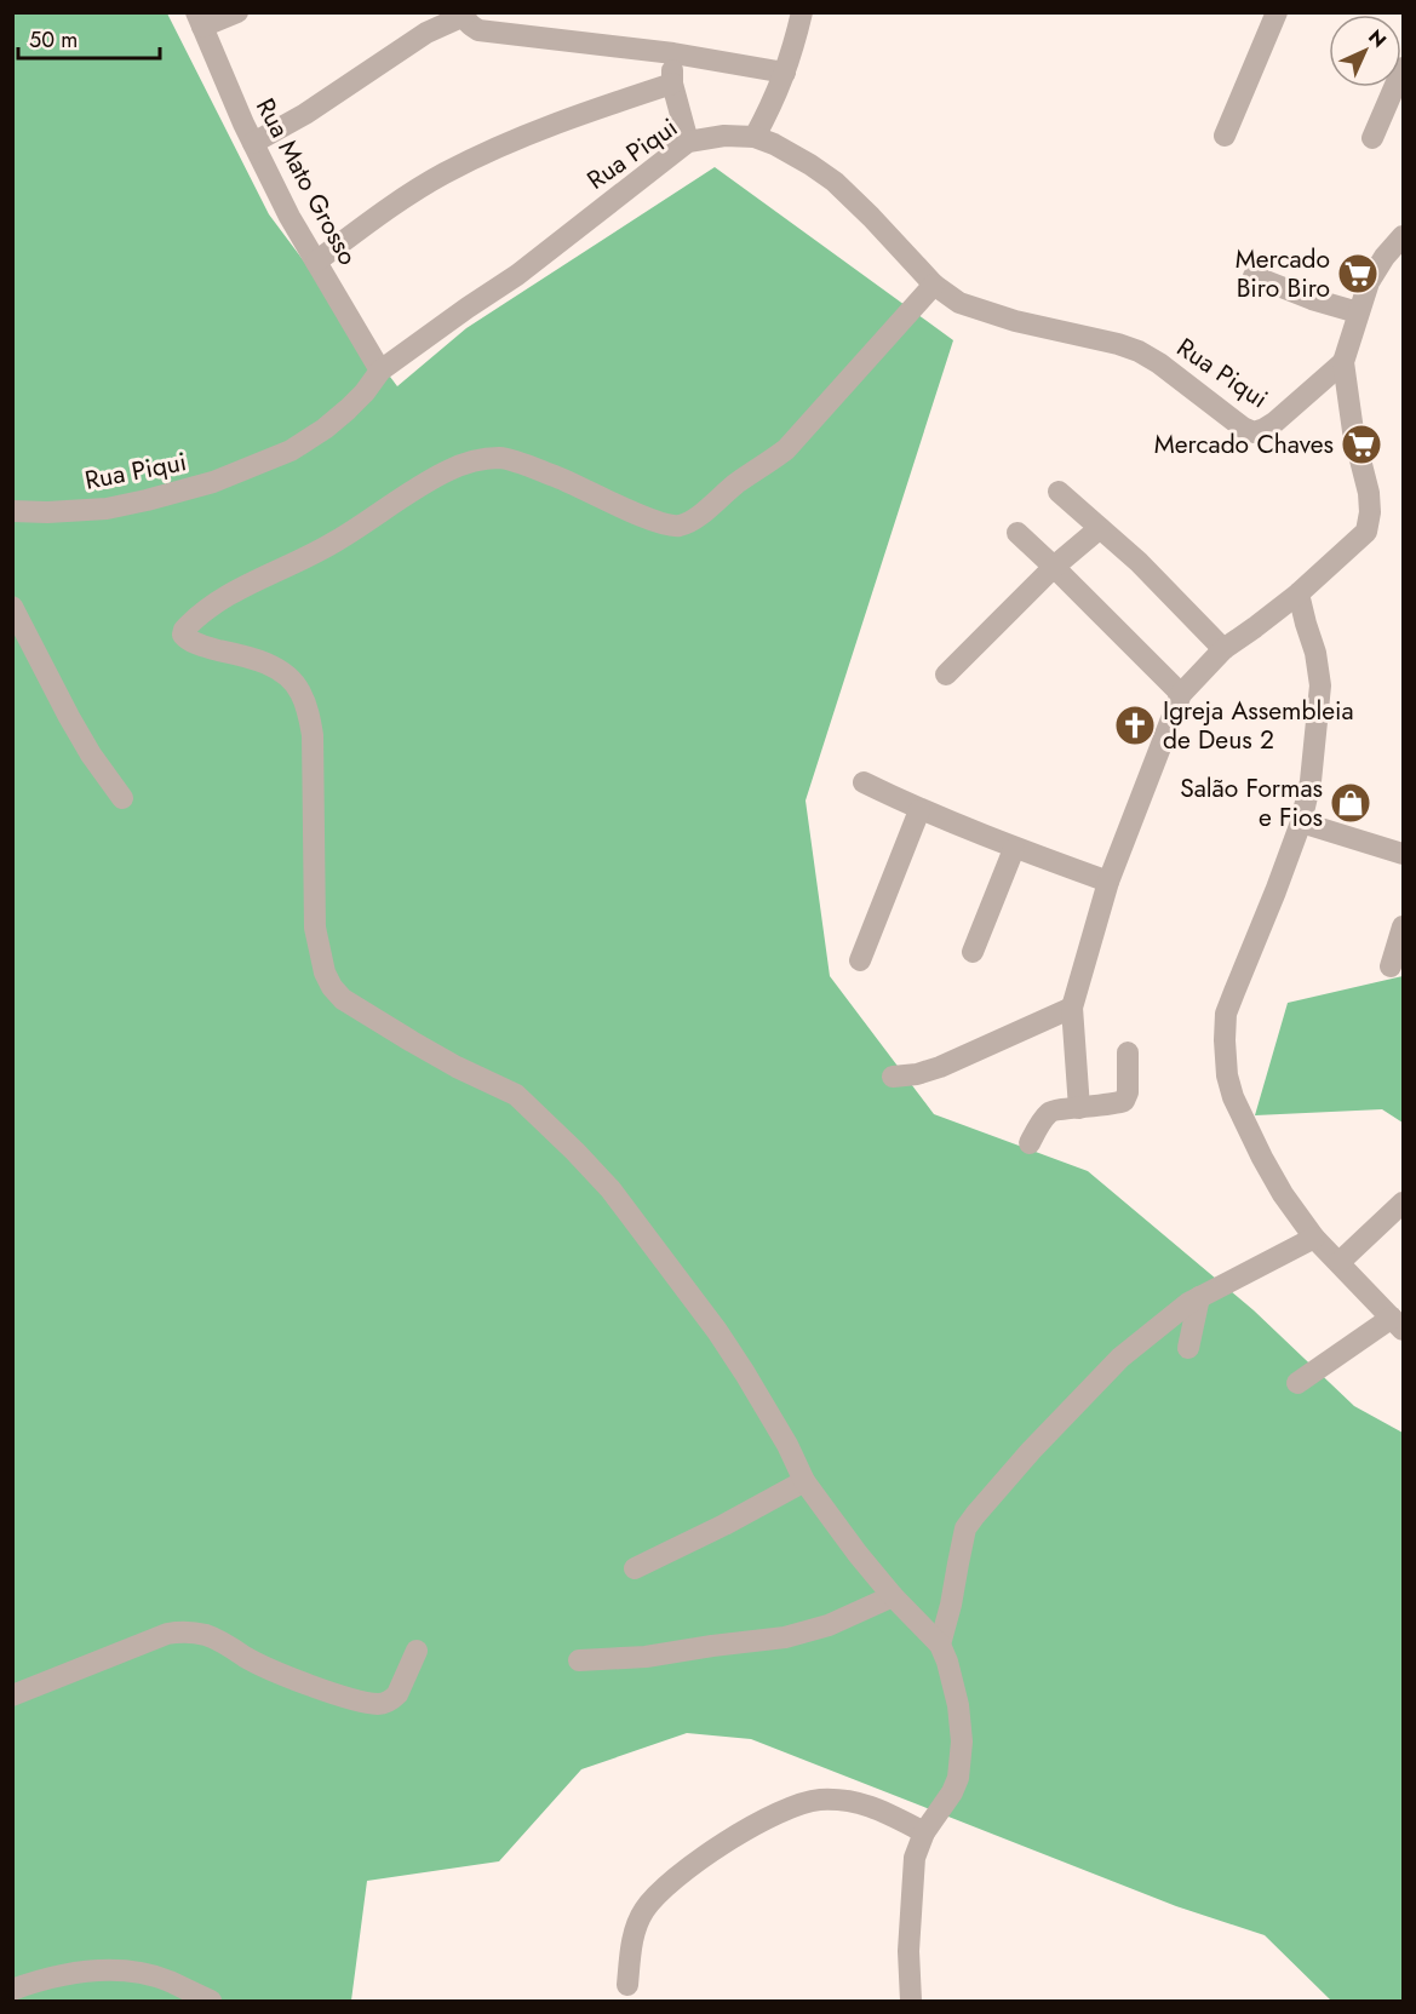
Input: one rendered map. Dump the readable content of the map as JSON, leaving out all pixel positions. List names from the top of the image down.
{
  "streets": {
    "street": ["Rua Piqui", "Rua Mato Grosso"]
  },
  "crossings": [
    ["Rua Piqui", "Rua Mato Grosso"]
  ],
  "places": {
    "supermarket": ["Mercado Biro Biro", "Mercado Chaves"],
    "church": ["Igreja Assembleia de Deus 2"],
    "shop": ["Salão Formas e Fios"]
  },
  "scale_bar": "50 m",
  "north": "top right"
}
